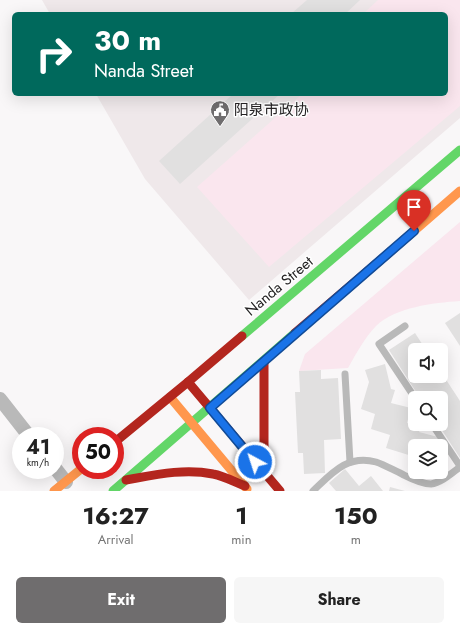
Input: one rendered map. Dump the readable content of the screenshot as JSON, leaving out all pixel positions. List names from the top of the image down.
{
  "streets": {
    "main road": ["Nanda Street"]
  },
  "places": {
    "public building": ["阳泉市政协"]
  },
  "page": {
    "turn": ["30 m", "Nanda Street"],
    "speed": "41 km/h",
    "limit": "50",
    "eta": [
      "16:27",
      "Arrival",
      "1",
      "min",
      "150",
      "m"
    ],
    "buttons": ["Exit", "Share"]
  }
}
